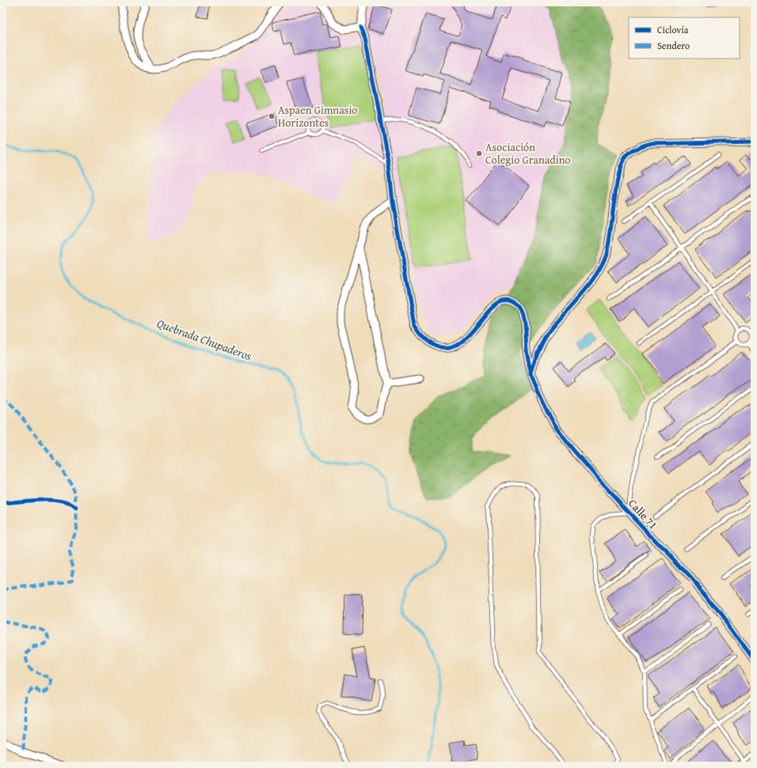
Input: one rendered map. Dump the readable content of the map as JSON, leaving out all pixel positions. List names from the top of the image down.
{
  "streets": {
    "street": ["Calle 71"]
  },
  "water": ["Quebrada Chupaderos"],
  "places": ["Aspaen Gimnasio Horizontes", "Asociación Colegio Granadino"],
  "legend": ["Ciclovía", "Sendero"]
}
